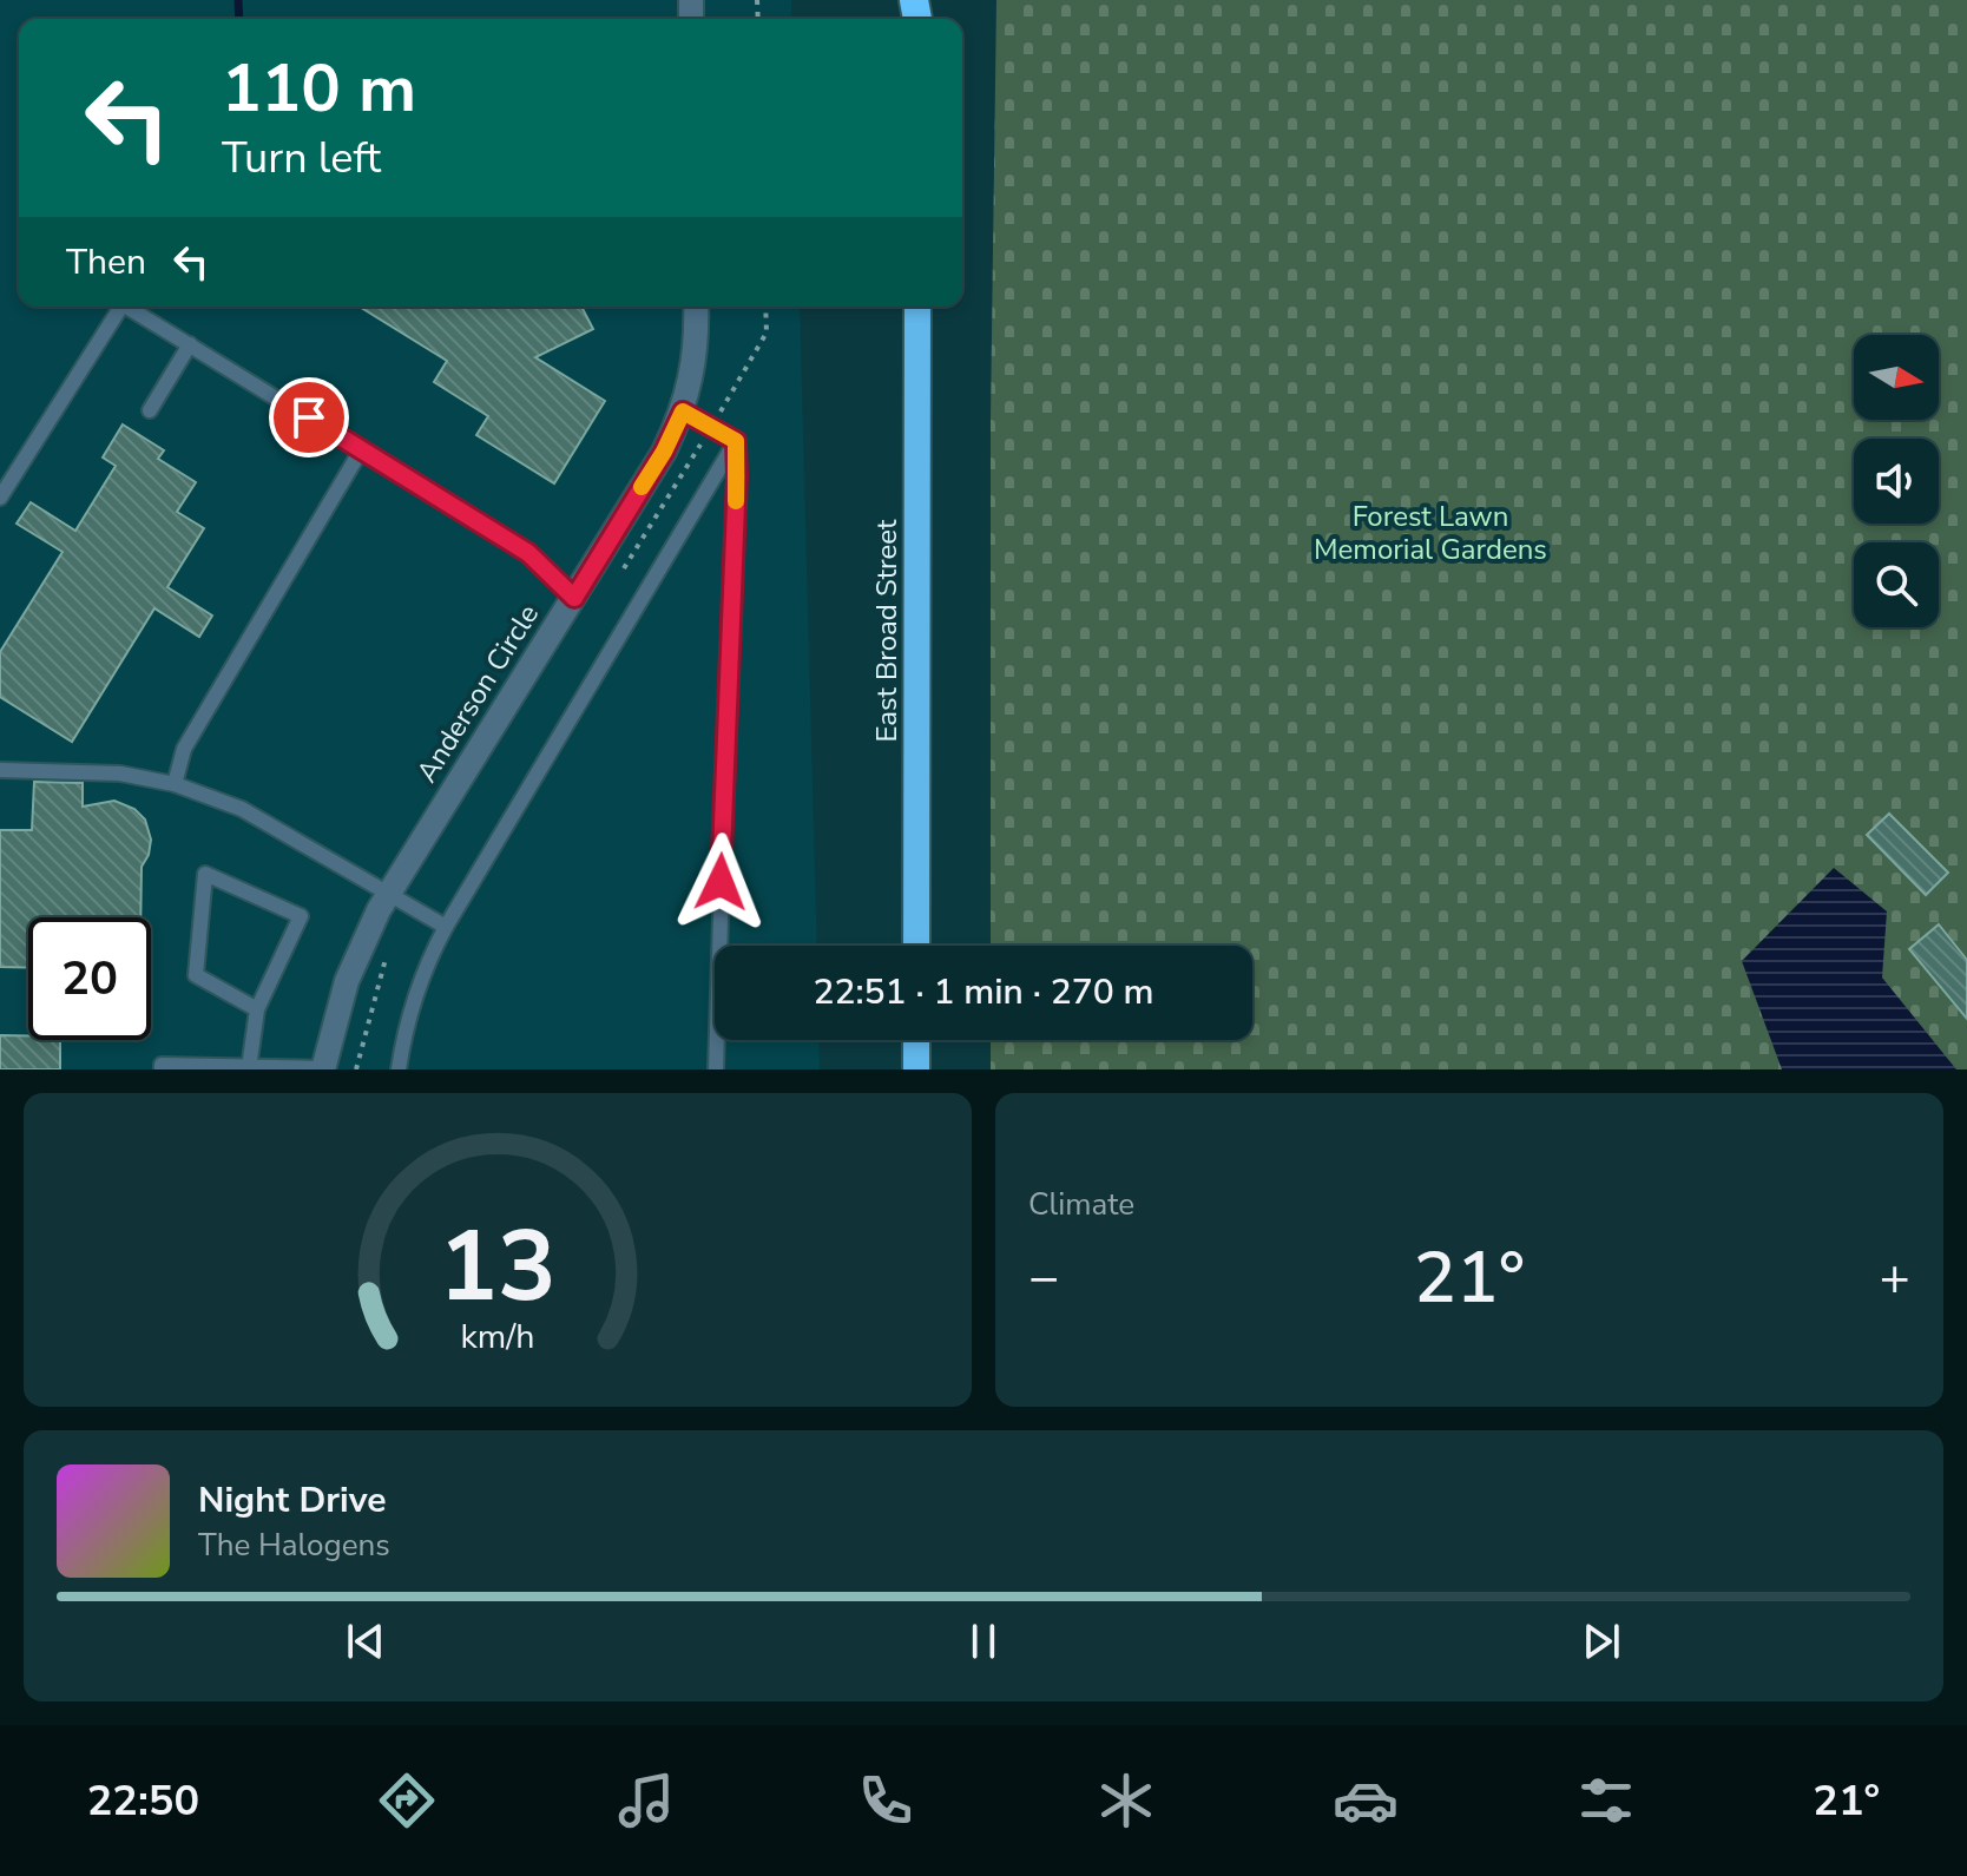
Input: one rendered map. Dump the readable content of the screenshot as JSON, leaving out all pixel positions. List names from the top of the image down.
{
  "streets": {
    "highway": ["East Broad Street"],
    "street": ["Anderson Circle"]
  },
  "parks": ["Forest Lawn Memorial Gardens"],
  "north": "right",
  "page": {
    "turn": ["110 m", "Turn left"],
    "then": "Then",
    "limit": "20",
    "trip": "22:51 · 1 min · 270 m",
    "tile": "Climate",
    "heat": ["−", "21°", "+"],
    "song": ["Night Drive", "The Halogens"],
    "tabs": ["22:50", "21°"],
    "gauge": ["13", "km/h"]
  }
}
